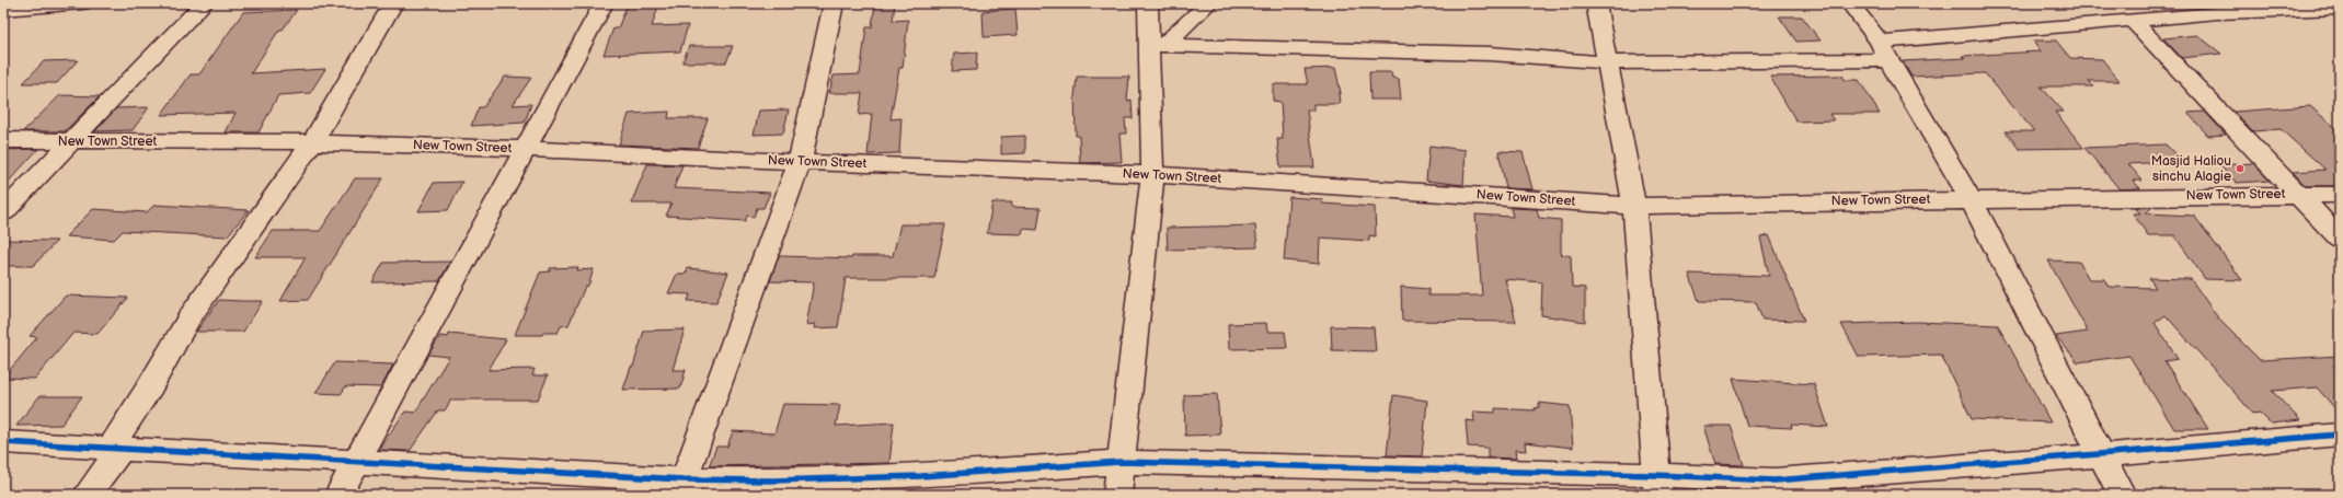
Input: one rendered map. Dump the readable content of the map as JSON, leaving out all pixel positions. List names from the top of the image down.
{
  "streets": {
    "street": ["New Town Street"]
  },
  "places": ["Masjid Haliou sinchu Alagie"]
}
